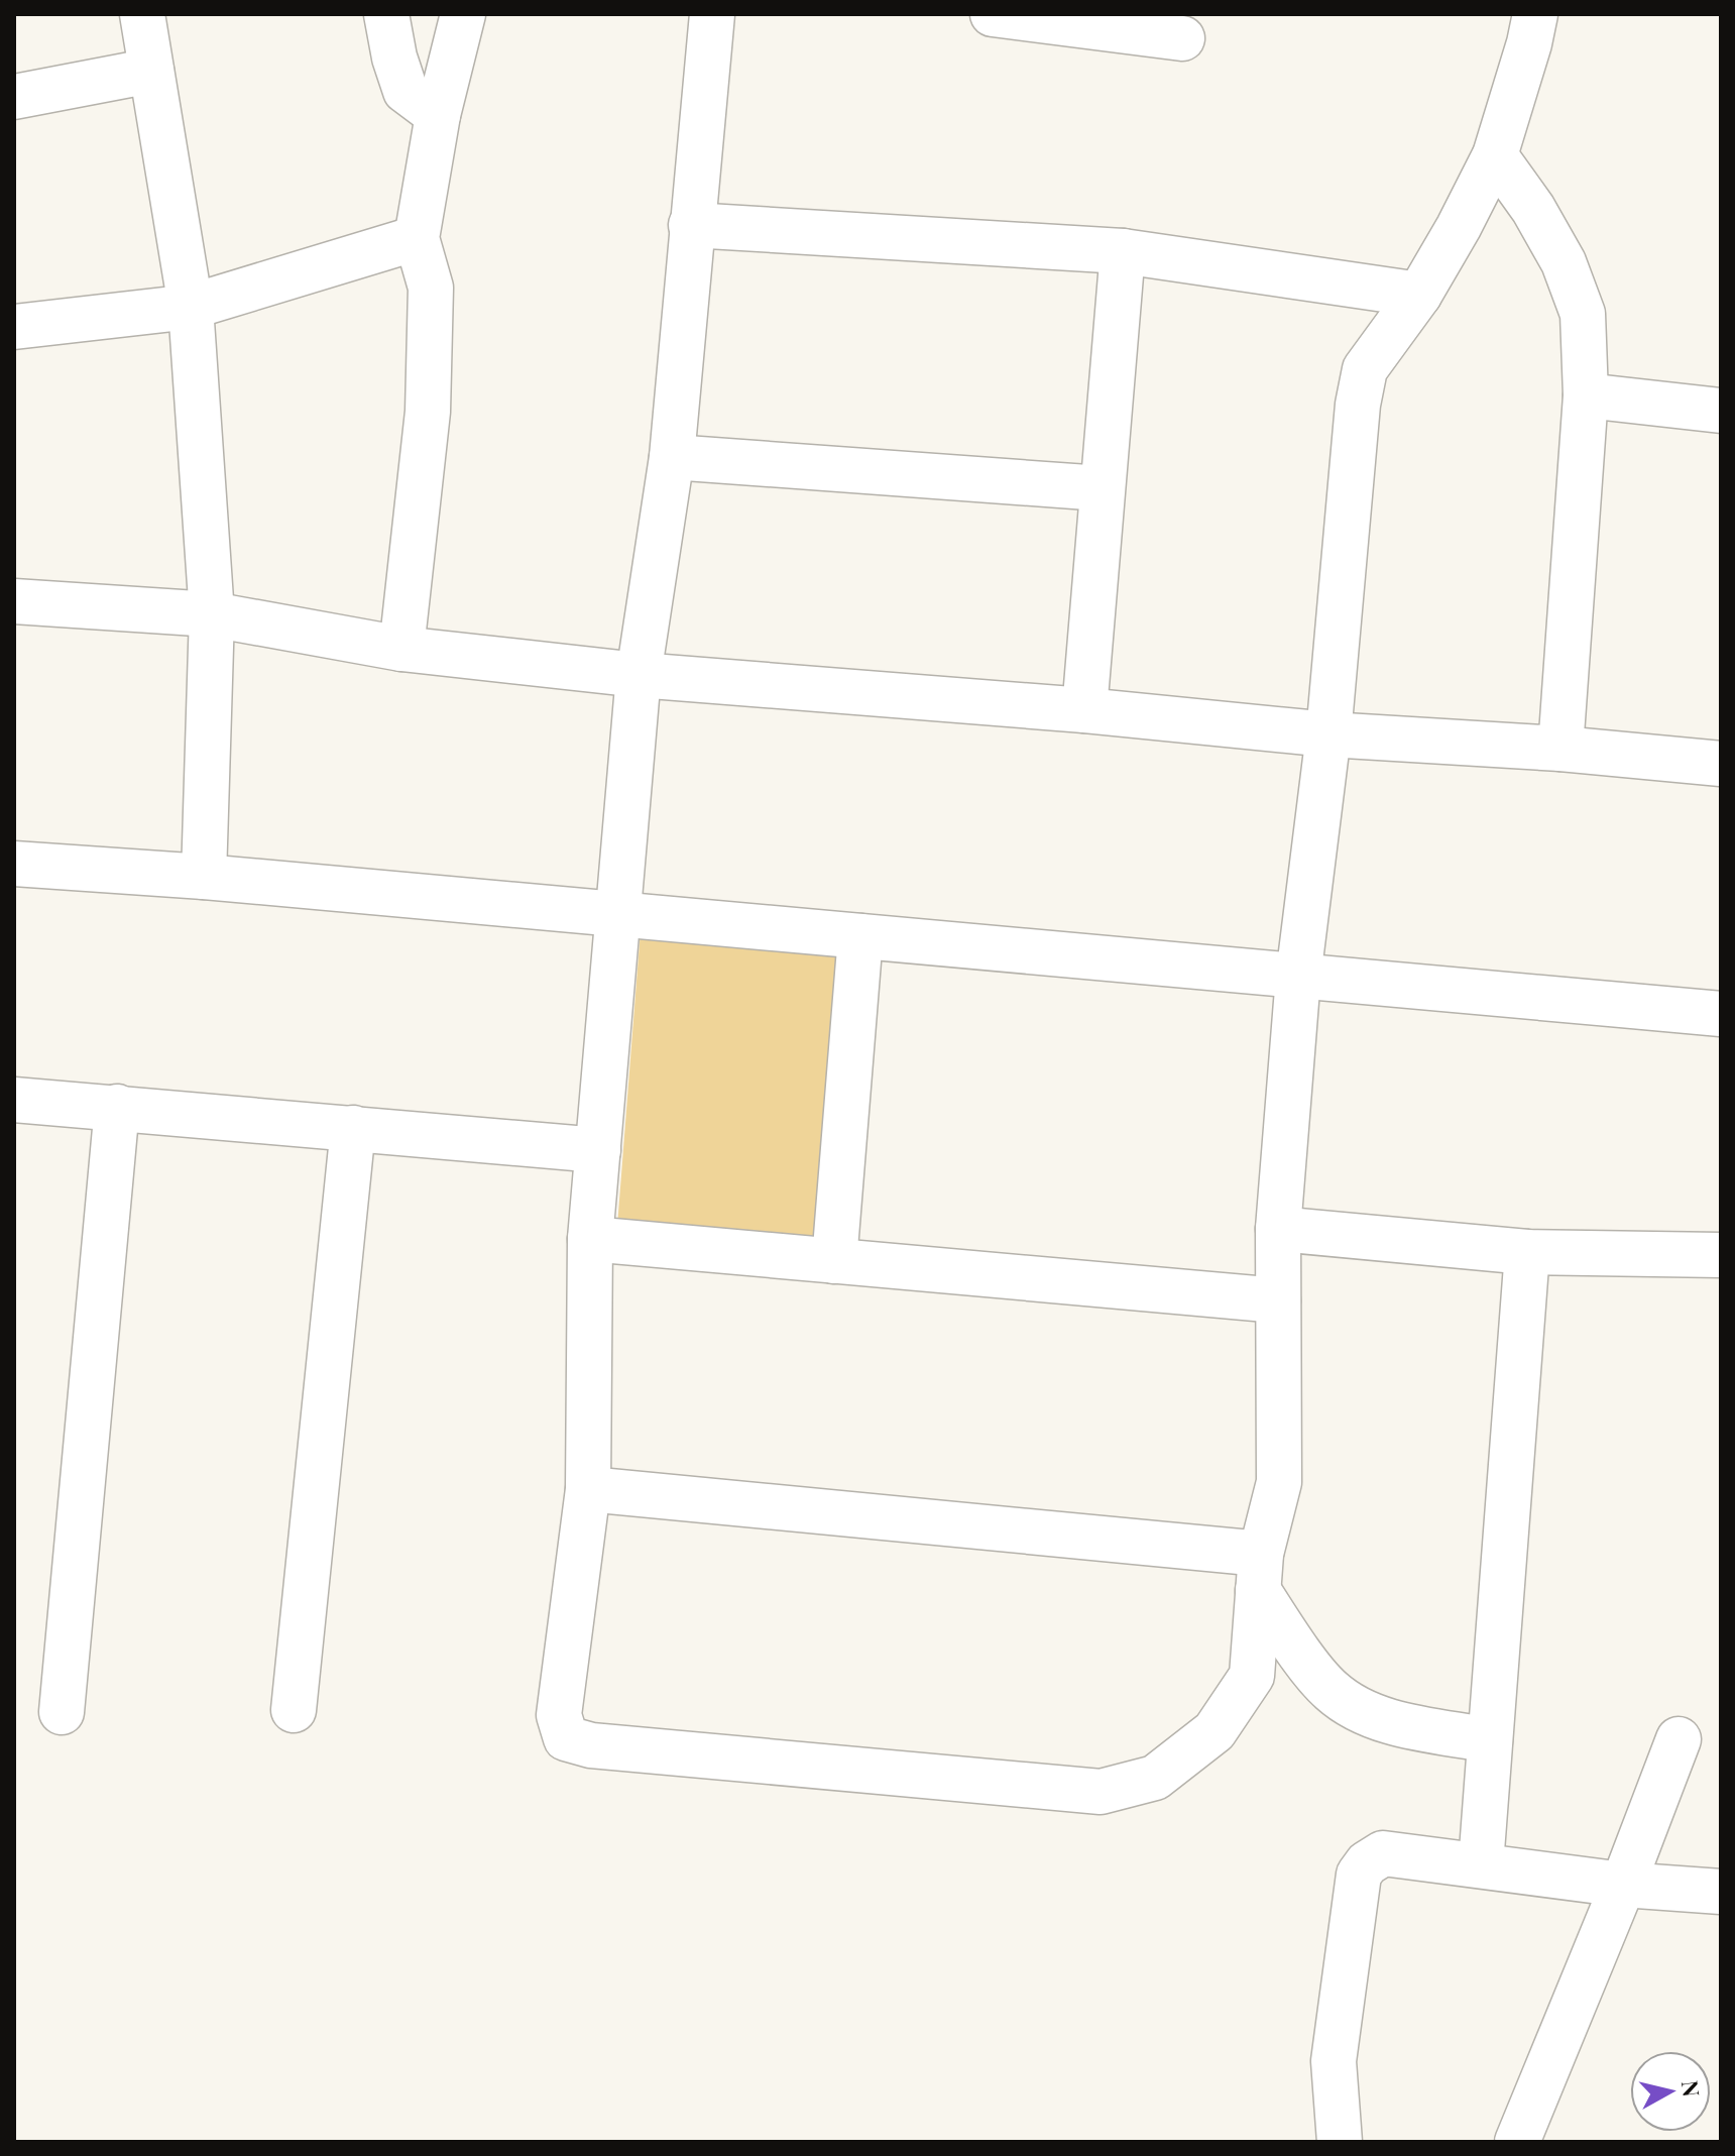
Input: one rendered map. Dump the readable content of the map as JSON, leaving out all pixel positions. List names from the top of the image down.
{
  "north": "right"
}
